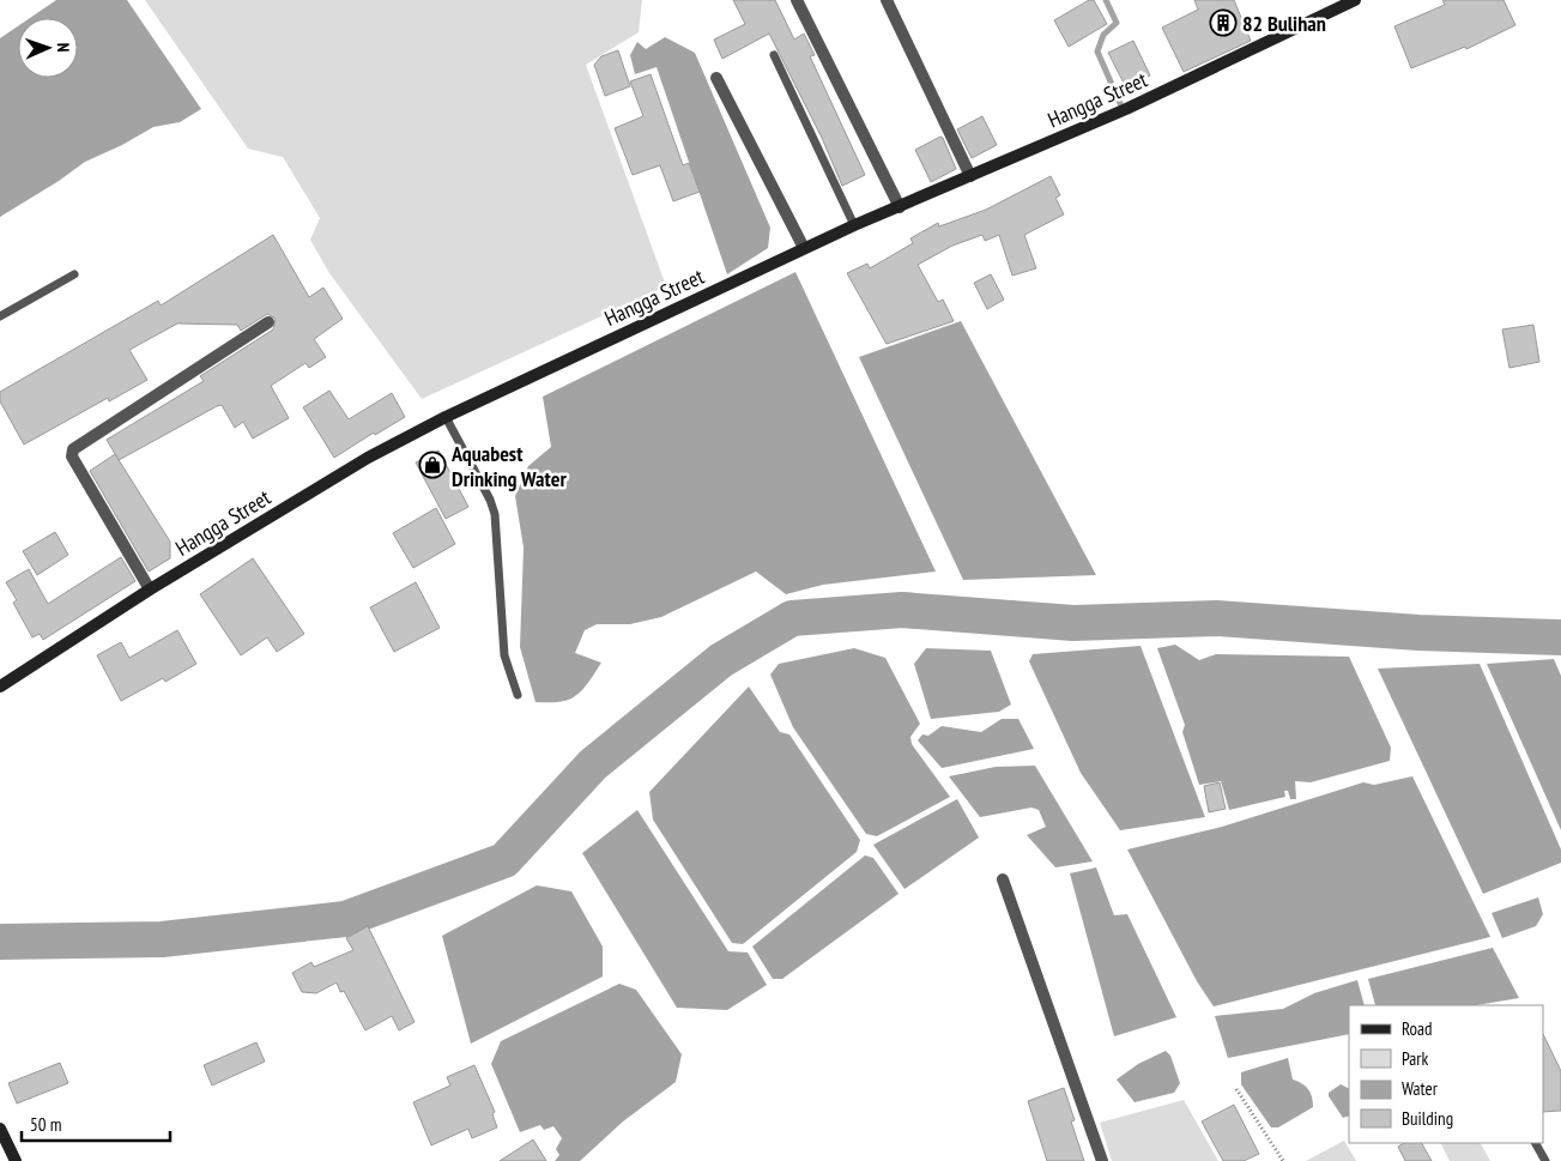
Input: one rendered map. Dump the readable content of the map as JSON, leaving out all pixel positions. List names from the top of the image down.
{
  "streets": {
    "street": ["Hangga Street"]
  },
  "places": {
    "building": ["82 Bulihan"],
    "shop": ["Aquabest Drinking Water"]
  },
  "legend": [
    "Road",
    "Park",
    "Water",
    "Building"
  ],
  "scale_bar": "50 m",
  "north": "right"
}
